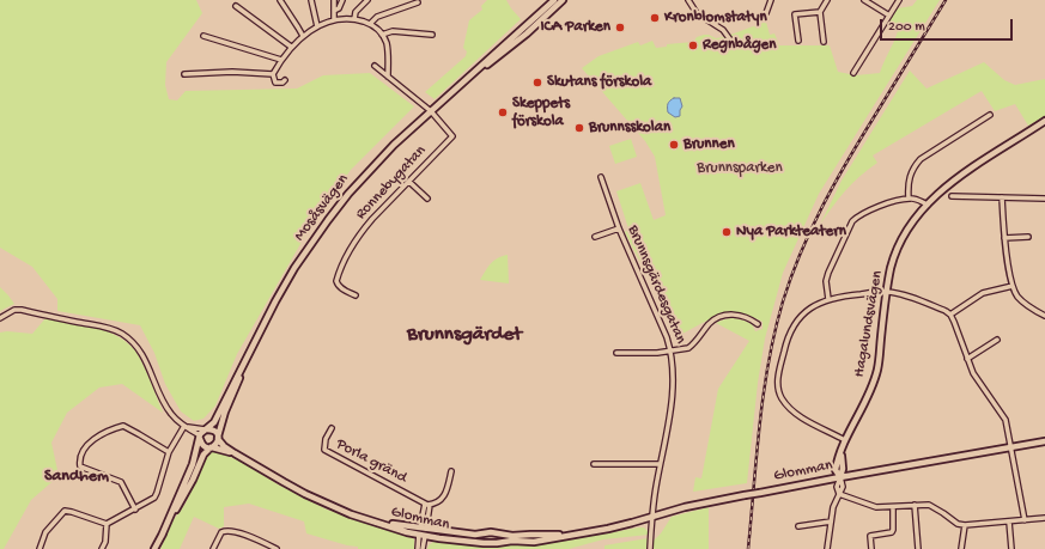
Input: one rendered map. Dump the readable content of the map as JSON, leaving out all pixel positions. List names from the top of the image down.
{
  "streets": {
    "street": [
      "Ronnebygatan",
      "Mosåsvägen",
      "Brunnsgärdesgatan",
      "Hagalundsvägen",
      "Porla gränd",
      "Glomman"
    ]
  },
  "crossings": [
    ["Ronnebygatan", "Mosåsvägen"],
    ["Mosåsvägen", "Glomman"],
    ["Brunnsgärdesgatan", "Glomman"],
    ["Hagalundsvägen", "Glomman"]
  ],
  "districts": ["Brunnsgärdet", "Sandhem"],
  "parks": ["Brunnsparken"],
  "places": [
    "Kronblomstatyn",
    "ICA Parken",
    "Regnbågen",
    "Skutans förskola",
    "Skeppets förskola",
    "Brunnsskolan",
    "Brunnen",
    "Nya Parkteatern"
  ],
  "scale_bar": "200 m"
}
